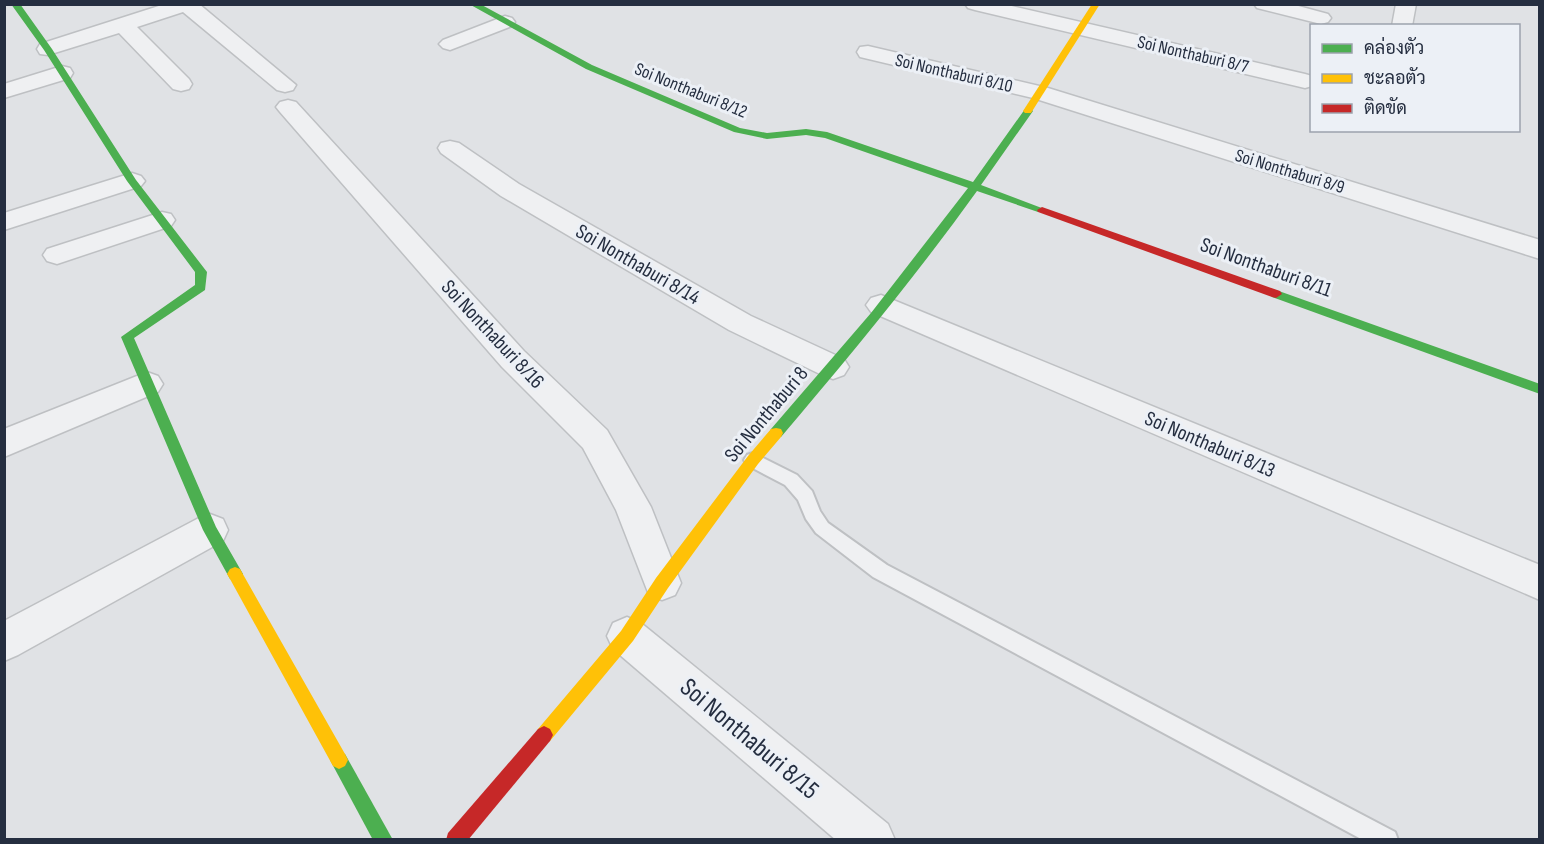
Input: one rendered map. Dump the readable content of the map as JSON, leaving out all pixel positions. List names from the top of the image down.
{
  "streets": {
    "street": [
      "Soi Nonthaburi 8/7",
      "Soi Nonthaburi 8/10",
      "Soi Nonthaburi 8/12",
      "Soi Nonthaburi 8/9",
      "Soi Nonthaburi 8/14",
      "Soi Nonthaburi 8/11",
      "Soi Nonthaburi 8/16",
      "Soi Nonthaburi 8",
      "Soi Nonthaburi 8/13",
      "Soi Nonthaburi 8/15"
    ]
  },
  "crossings": [
    ["Soi Nonthaburi 8/7", "Soi Nonthaburi 8"],
    ["Soi Nonthaburi 8/10", "Soi Nonthaburi 8/9"],
    ["Soi Nonthaburi 8/10", "Soi Nonthaburi 8"],
    ["Soi Nonthaburi 8/12", "Soi Nonthaburi 8/11"],
    ["Soi Nonthaburi 8/12", "Soi Nonthaburi 8"],
    ["Soi Nonthaburi 8/9", "Soi Nonthaburi 8"],
    ["Soi Nonthaburi 8/14", "Soi Nonthaburi 8"],
    ["Soi Nonthaburi 8/11", "Soi Nonthaburi 8"],
    ["Soi Nonthaburi 8/16", "Soi Nonthaburi 8"],
    ["Soi Nonthaburi 8", "Soi Nonthaburi 8/13"],
    ["Soi Nonthaburi 8", "Soi Nonthaburi 8/15"]
  ],
  "legend": ["คล่องตัว", "ชะลอตัว", "ติดขัด"]
}
